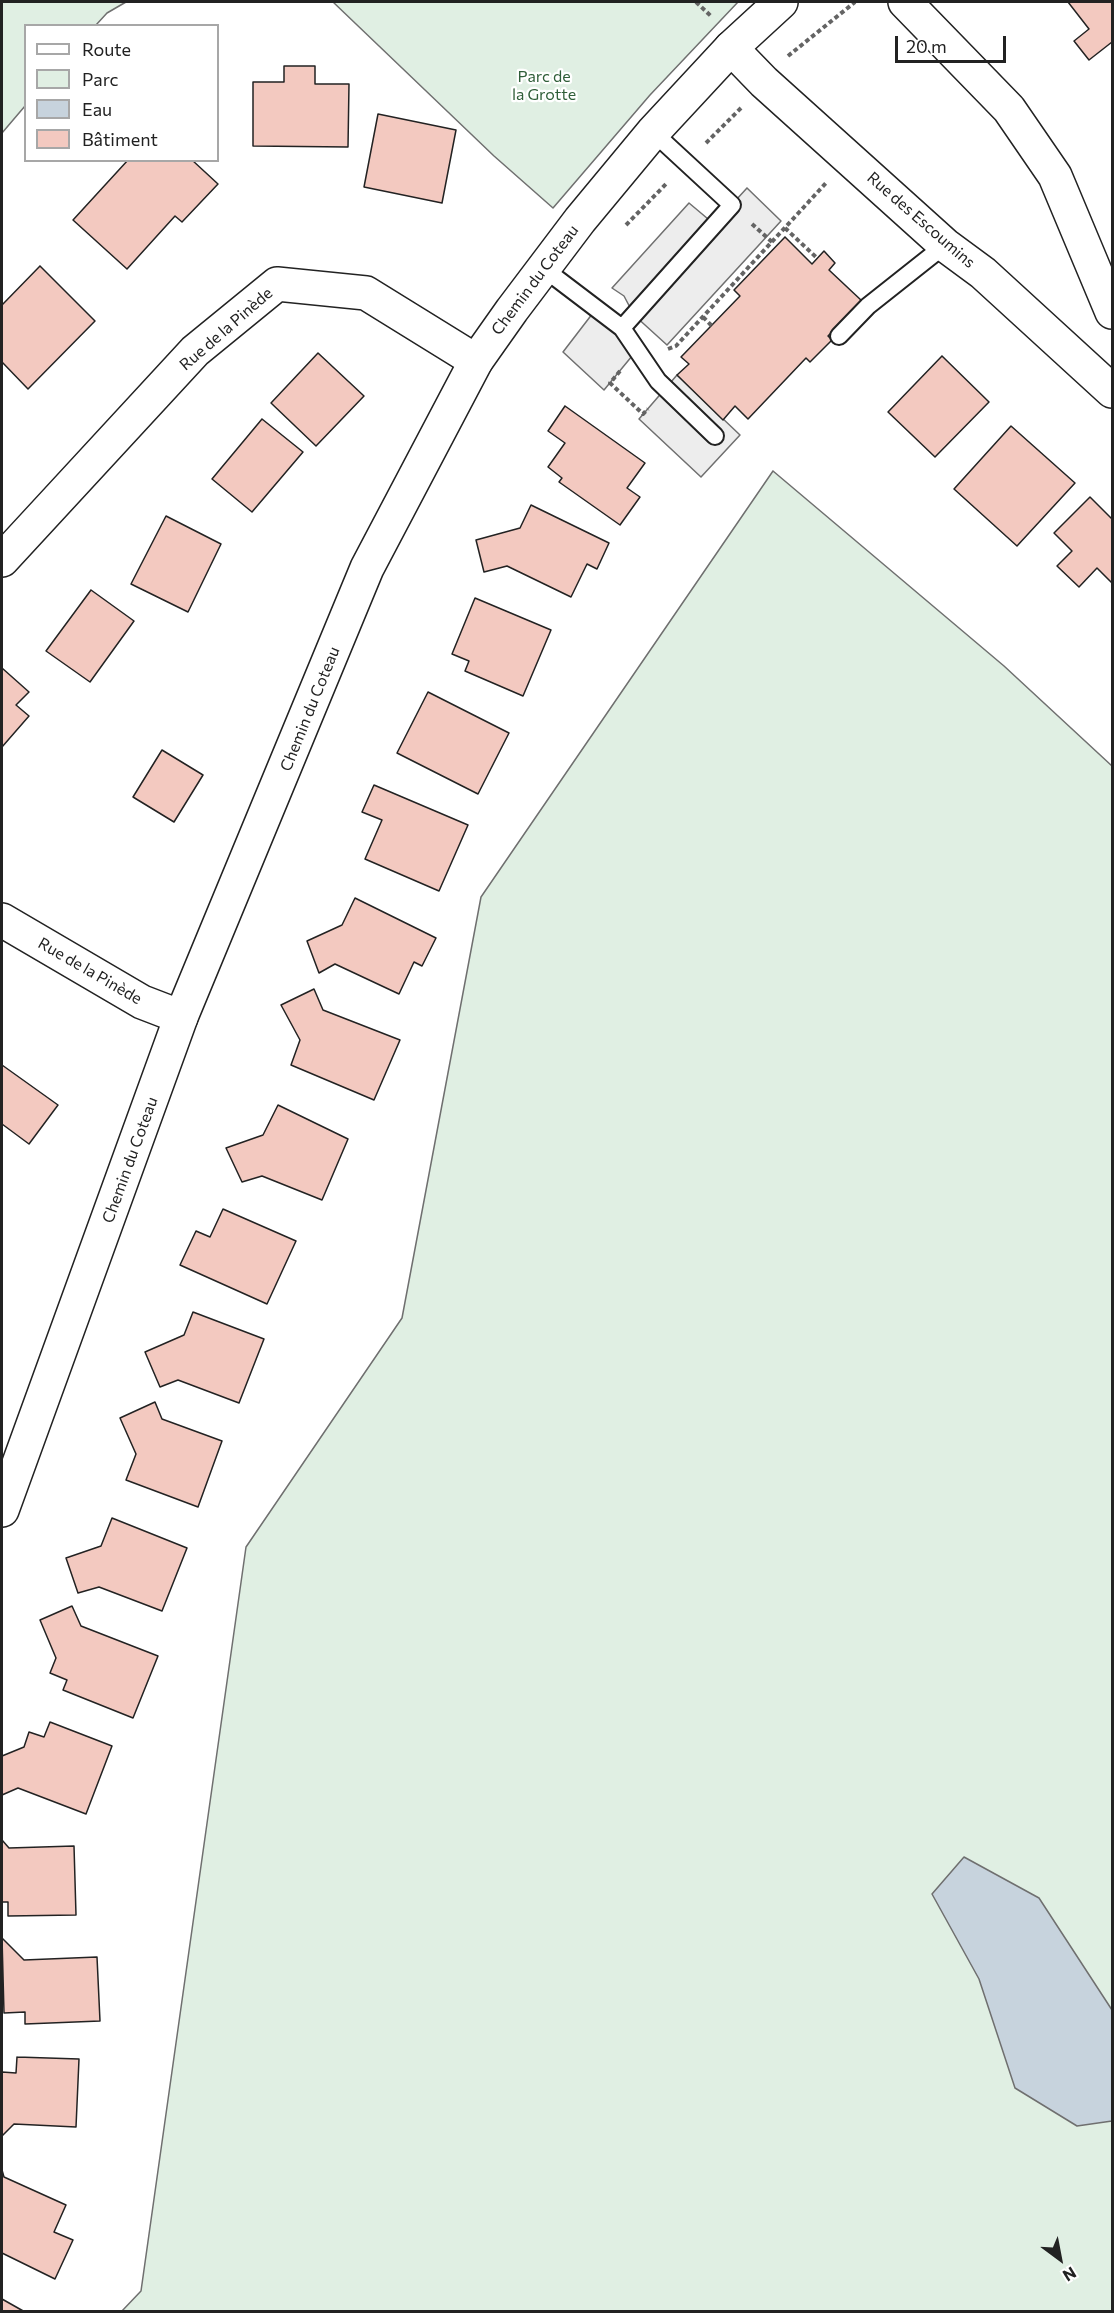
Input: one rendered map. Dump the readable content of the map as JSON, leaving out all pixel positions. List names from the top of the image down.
{
  "streets": {
    "street": ["Rue des Escoumins", "Chemin du Coteau", "Rue de la Pinède"]
  },
  "crossings": [
    ["Rue des Escoumins", "Chemin du Coteau"],
    ["Chemin du Coteau", "Rue de la Pinède"]
  ],
  "parks": ["Parc de la Grotte"],
  "legend": [
    "Route",
    "Parc",
    "Eau",
    "Bâtiment"
  ],
  "scale_bar": "20 m",
  "north": "bottom right"
}
